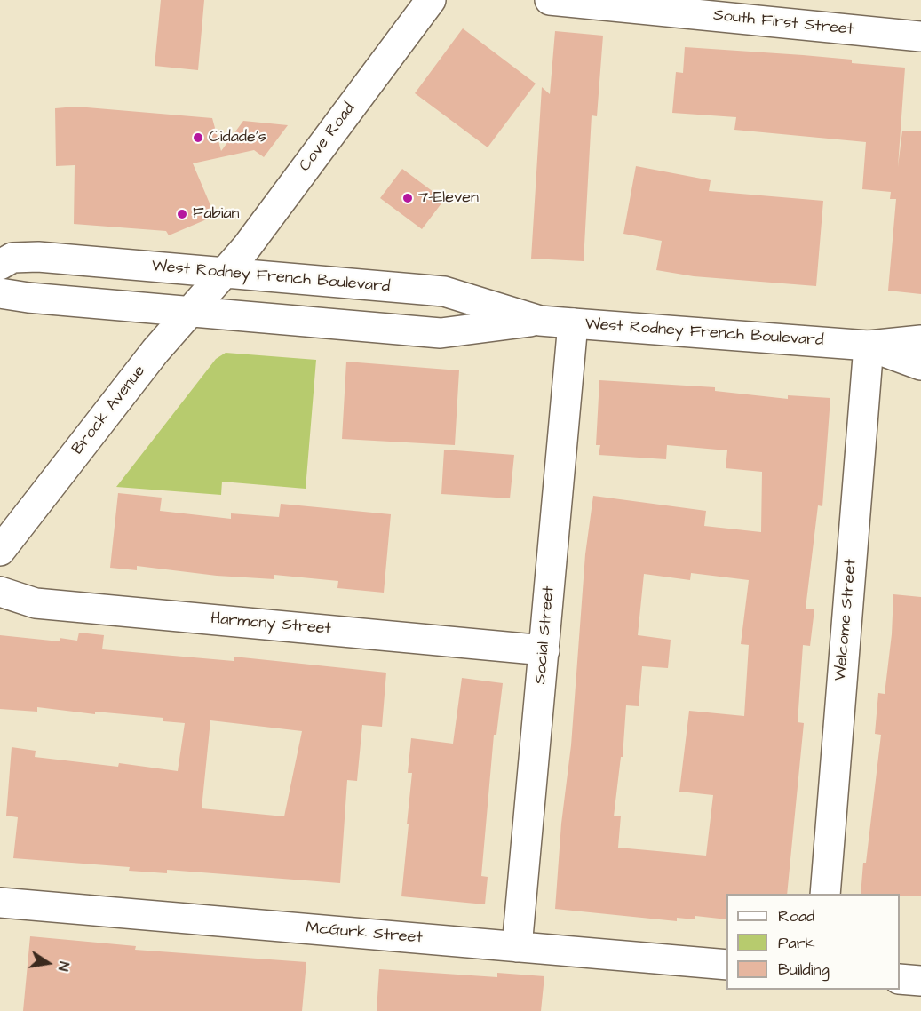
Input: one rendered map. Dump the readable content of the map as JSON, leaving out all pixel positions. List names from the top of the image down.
{
  "streets": {
    "street": [
      "South First Street",
      "Cove Road",
      "West Rodney French Boulevard",
      "Brock Avenue",
      "Welcome Street",
      "Harmony Street",
      "Social Street",
      "McGurk Street"
    ]
  },
  "crossings": [
    ["Cove Road", "West Rodney French Boulevard"],
    ["Cove Road", "Brock Avenue"],
    ["West Rodney French Boulevard", "Brock Avenue"],
    ["West Rodney French Boulevard", "Welcome Street"],
    ["West Rodney French Boulevard", "Social Street"],
    ["Harmony Street", "Social Street"],
    ["Social Street", "McGurk Street"]
  ],
  "places": ["Cidade's", "7-Eleven", "Fabian"],
  "legend": ["Road", "Park", "Building"],
  "north": "right"
}
